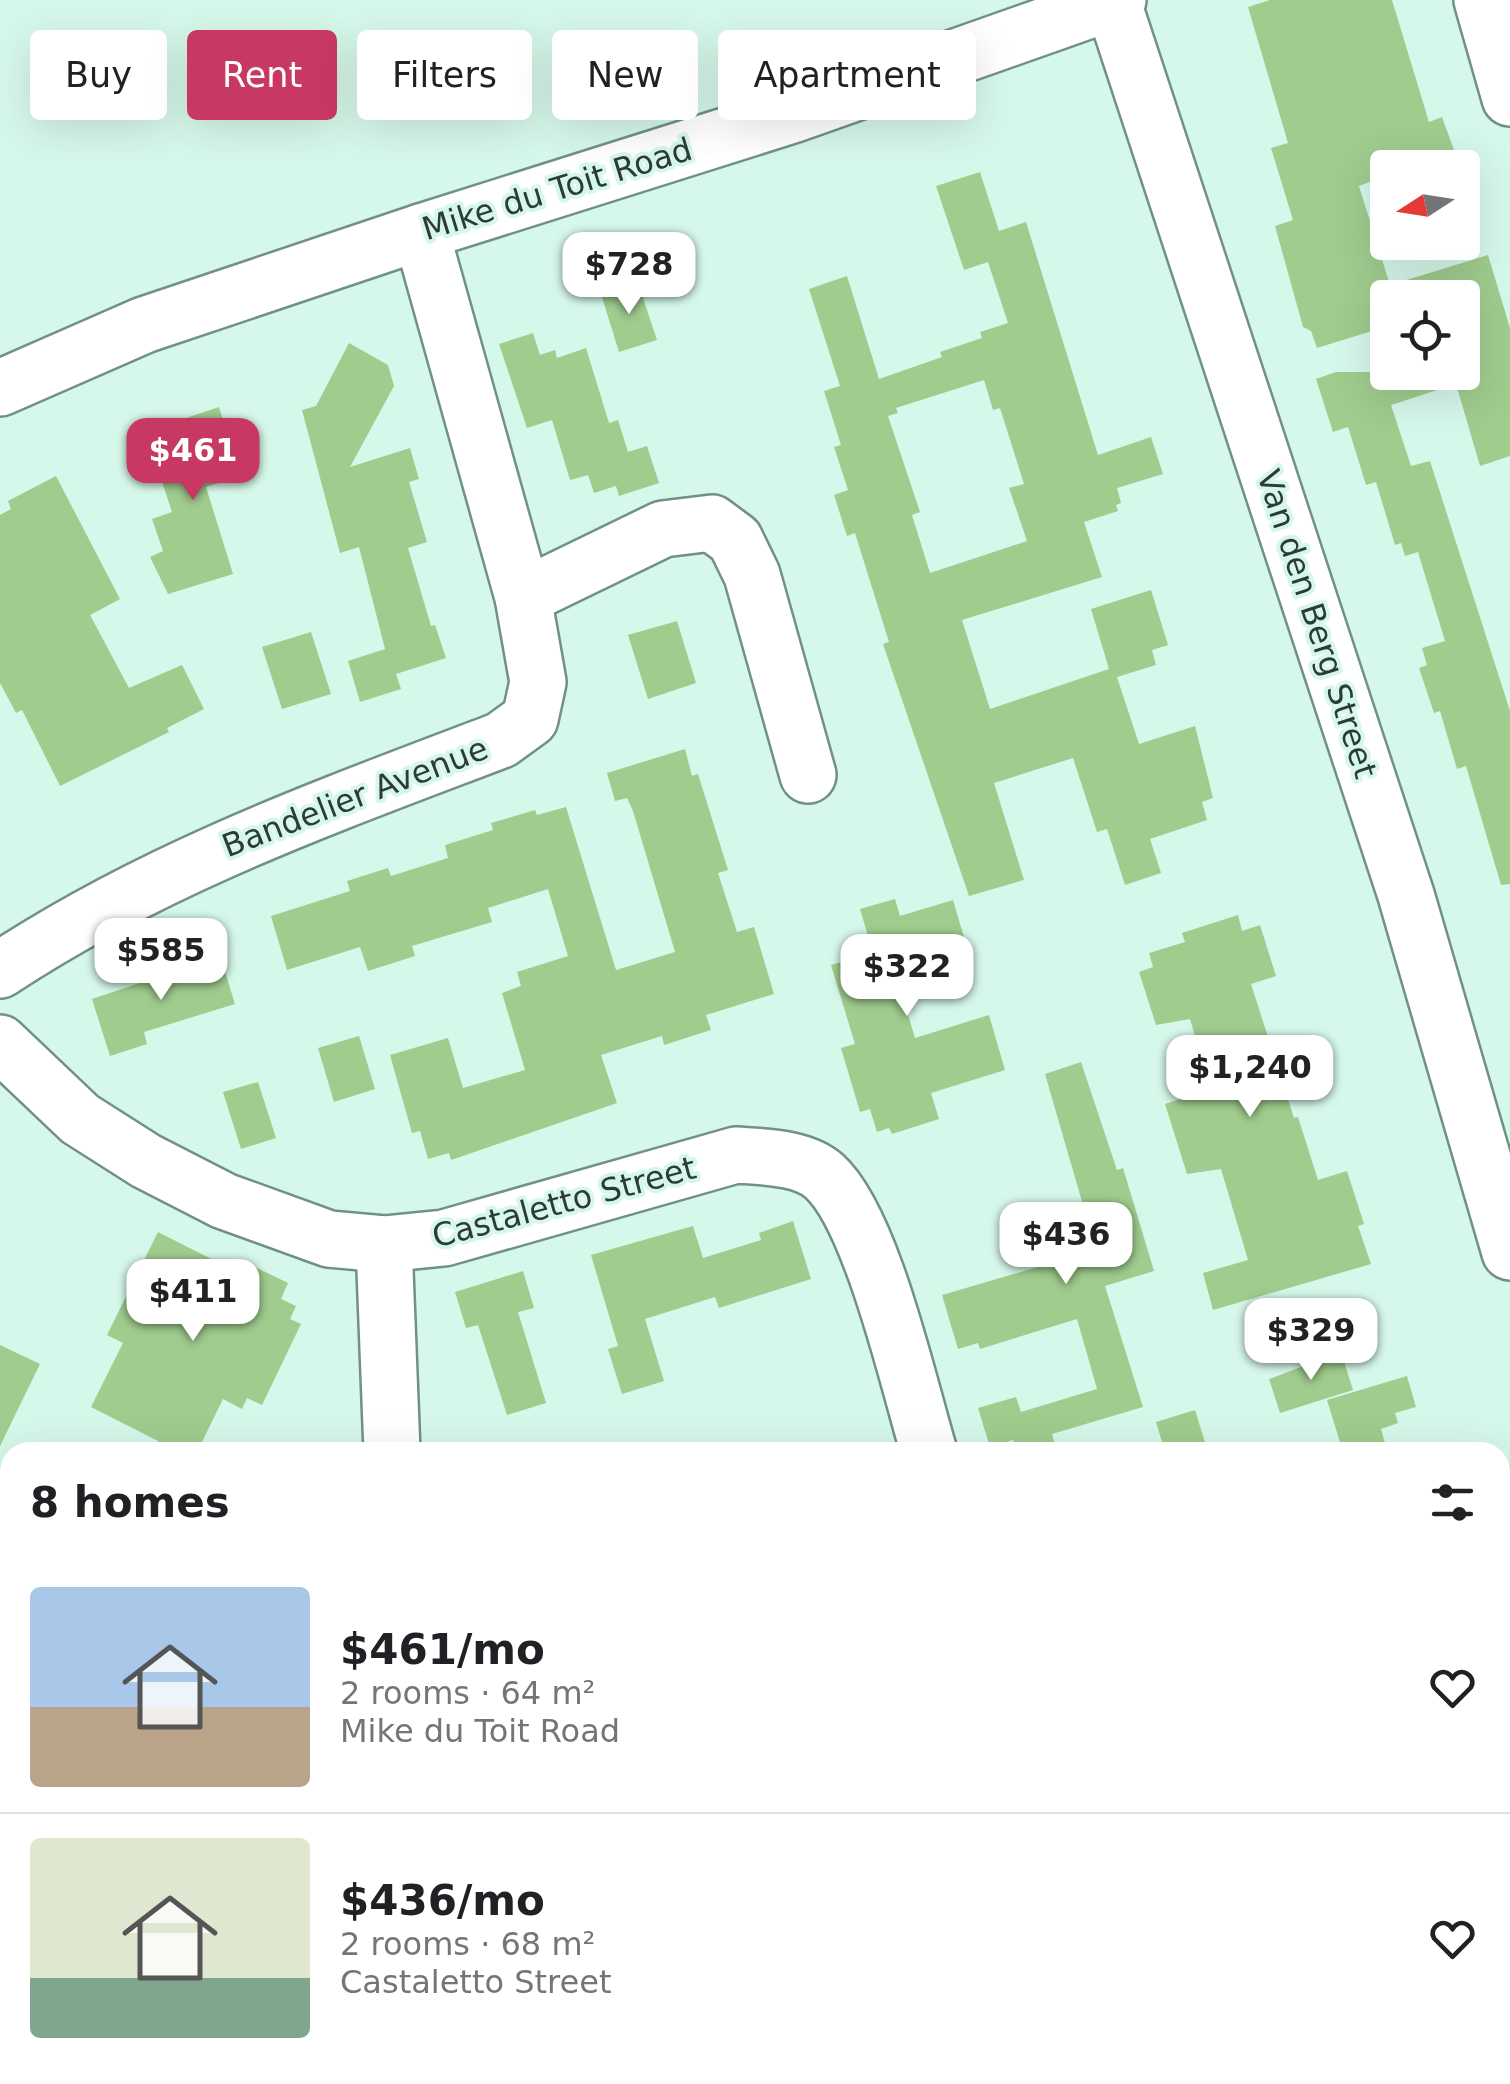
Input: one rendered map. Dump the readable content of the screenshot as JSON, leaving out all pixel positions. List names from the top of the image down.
{
  "streets": {
    "street": [
      "Mike du Toit Road",
      "Van den Berg Street",
      "Bandelier Avenue",
      "Castaletto Street"
    ]
  },
  "crossings": [
    ["Mike du Toit Road", "Van den Berg Street"],
    ["Mike du Toit Road", "Bandelier Avenue"]
  ],
  "north": "left",
  "page": {
    "chip": [
      "Buy",
      "Rent",
      "Filters",
      "New",
      "Apartment"
    ],
    "price": [
      "$728",
      "$461",
      "$585",
      "$322",
      "$1,240",
      "$436",
      "$411",
      "$329"
    ],
    "heading": "8 homes",
    "list": [
      {
        "name": "$461/mo",
        "note": "2 rooms · 64 m² · Mike du Toit Road"
      },
      {
        "name": "$436/mo",
        "note": "2 rooms · 68 m² · Castaletto Street"
      }
    ]
  }
}
